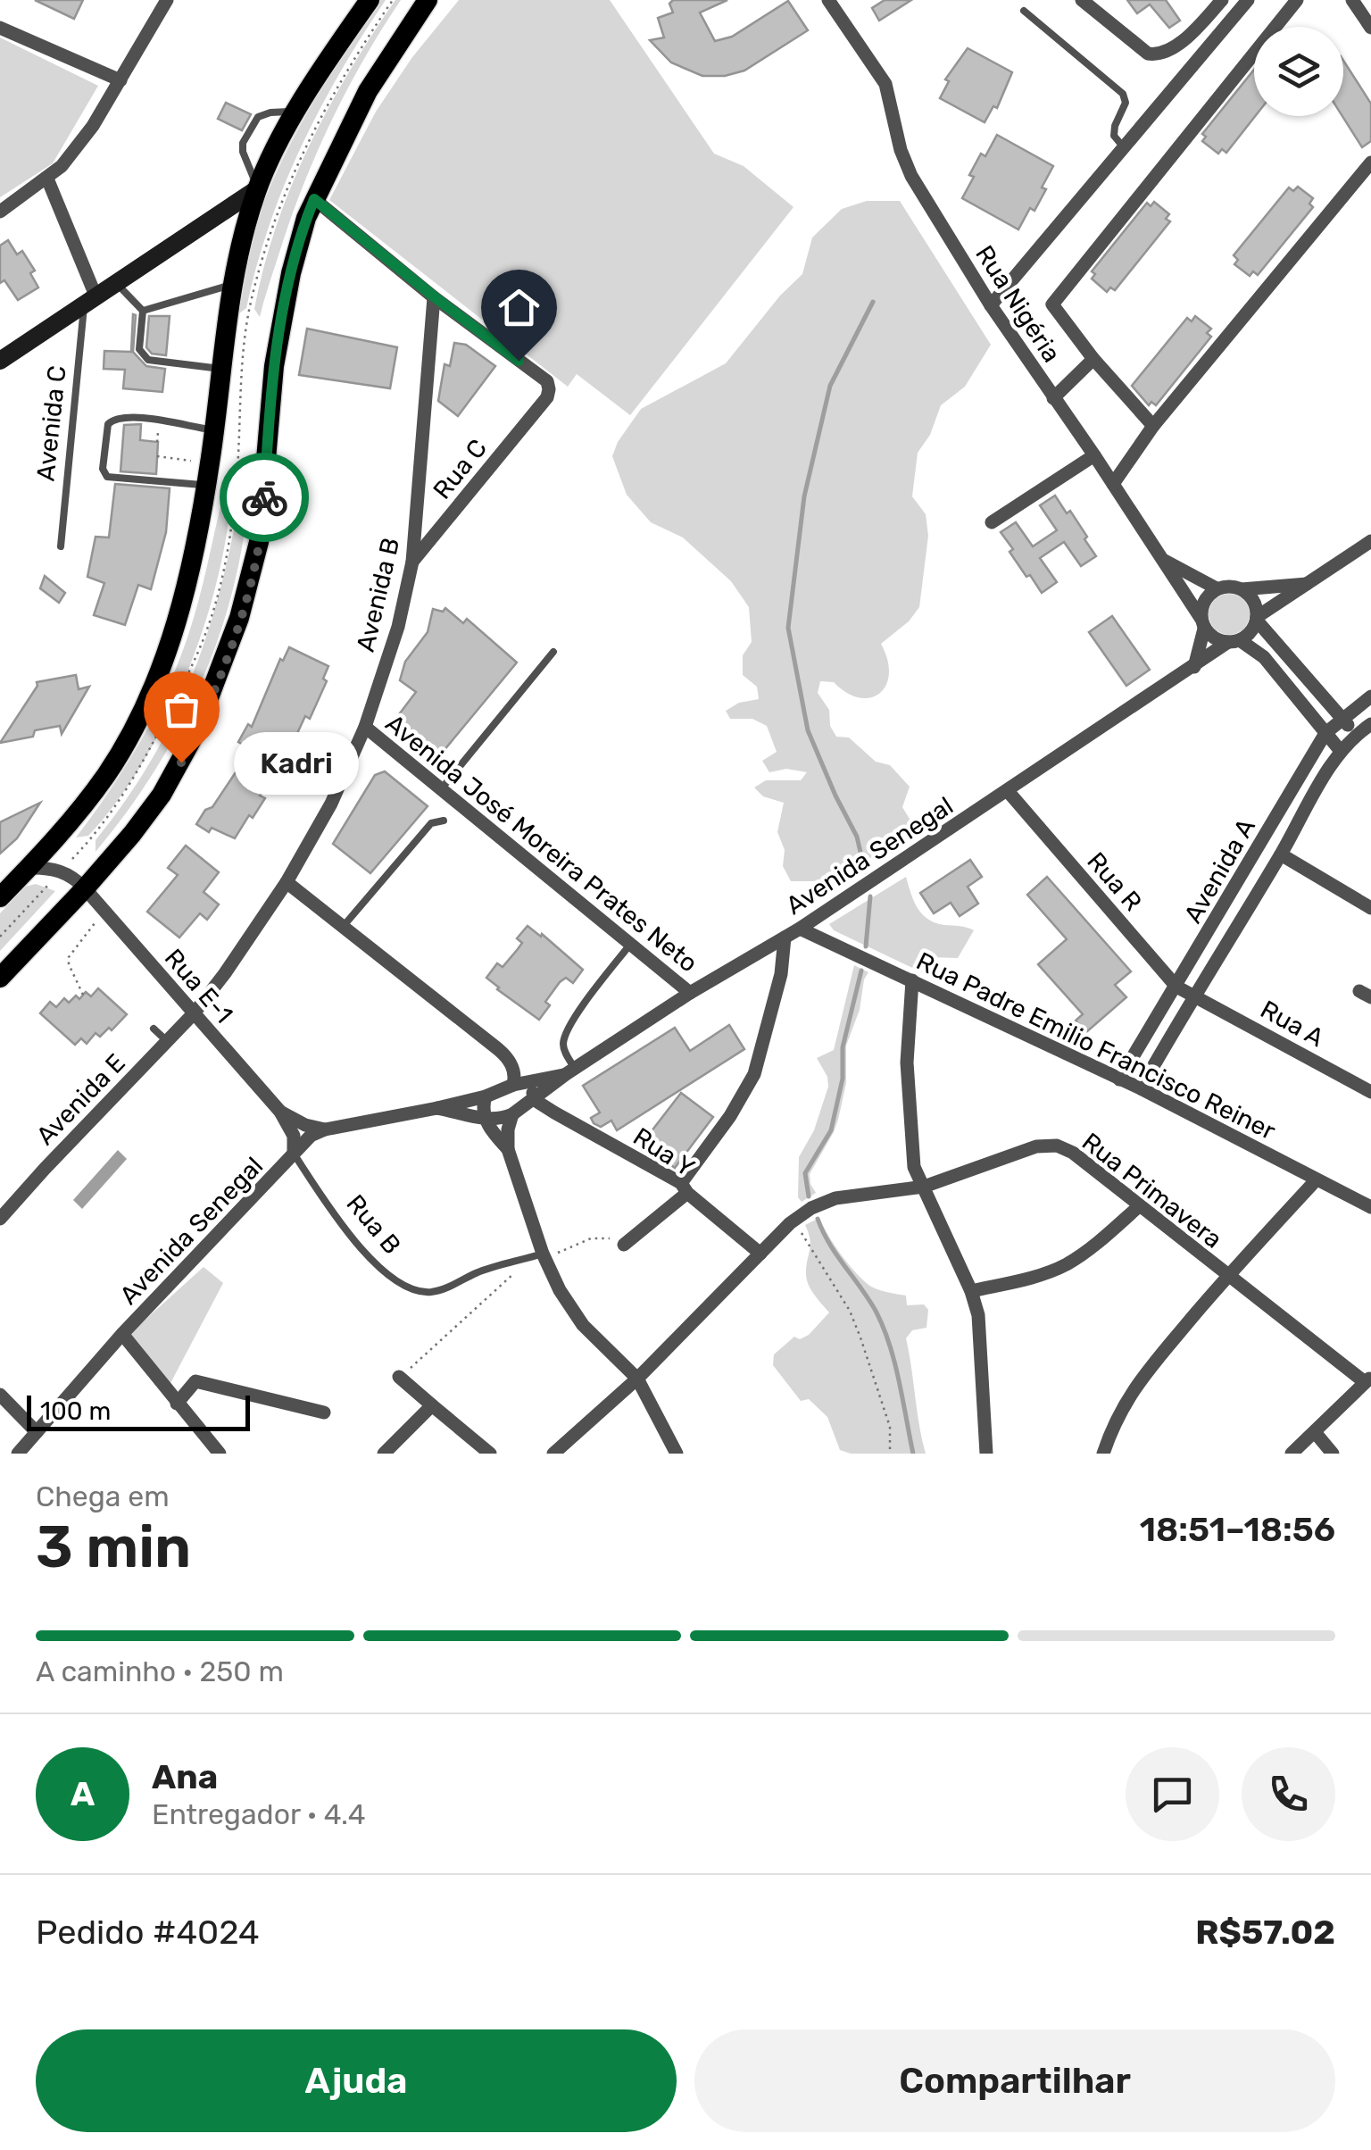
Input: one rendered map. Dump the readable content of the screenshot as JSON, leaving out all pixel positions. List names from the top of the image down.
{
  "streets": {
    "street": [
      "Rua Nigéria",
      "Rua C",
      "Avenida B",
      "Avenida José Moreira Prates Neto",
      "Avenida Senegal",
      "Avenida A",
      "Rua R",
      "Rua E-1",
      "Rua A",
      "Rua Padre Emilio Francisco Reiner",
      "Avenida E",
      "Rua Y",
      "Rua Primavera"
    ],
    "lane": ["Avenida C", "Rua B"]
  },
  "crossings": [
    ["Rua Nigéria", "Avenida Senegal"],
    ["Rua C", "Avenida B"],
    ["Avenida B", "Avenida José Moreira Prates Neto"],
    ["Avenida B", "Rua E-1"],
    ["Avenida B", "Avenida E"],
    ["Avenida José Moreira Prates Neto", "Avenida Senegal"],
    ["Avenida Senegal", "Rua R"],
    ["Avenida Senegal", "Rua E-1"],
    ["Avenida Senegal", "Rua Padre Emilio Francisco Reiner"],
    ["Avenida Senegal", "Rua Y"],
    ["Avenida Senegal", "Rua B"],
    ["Avenida A", "Rua R"],
    ["Avenida A", "Rua A"],
    ["Avenida A", "Rua Padre Emilio Francisco Reiner"],
    ["Rua R", "Rua A"],
    ["Rua E-1", "Avenida E"],
    ["Rua E-1", "Rua B"],
    ["Rua Y", "Rua Primavera"]
  ],
  "places": ["Kadri"],
  "scale_bar": "100 m",
  "page": {
    "bubble": "Kadri",
    "scale": "100 m",
    "heading": ["3 min", "Chega em", "18:51–18:56"],
    "panel": [
      "Ana",
      "Entregador · 4.4",
      "Pedido #4024",
      "R$57.02"
    ],
    "bar": "A caminho · 250 m",
    "round": "A",
    "buttons": ["Ajuda", "Compartilhar"]
  }
}
